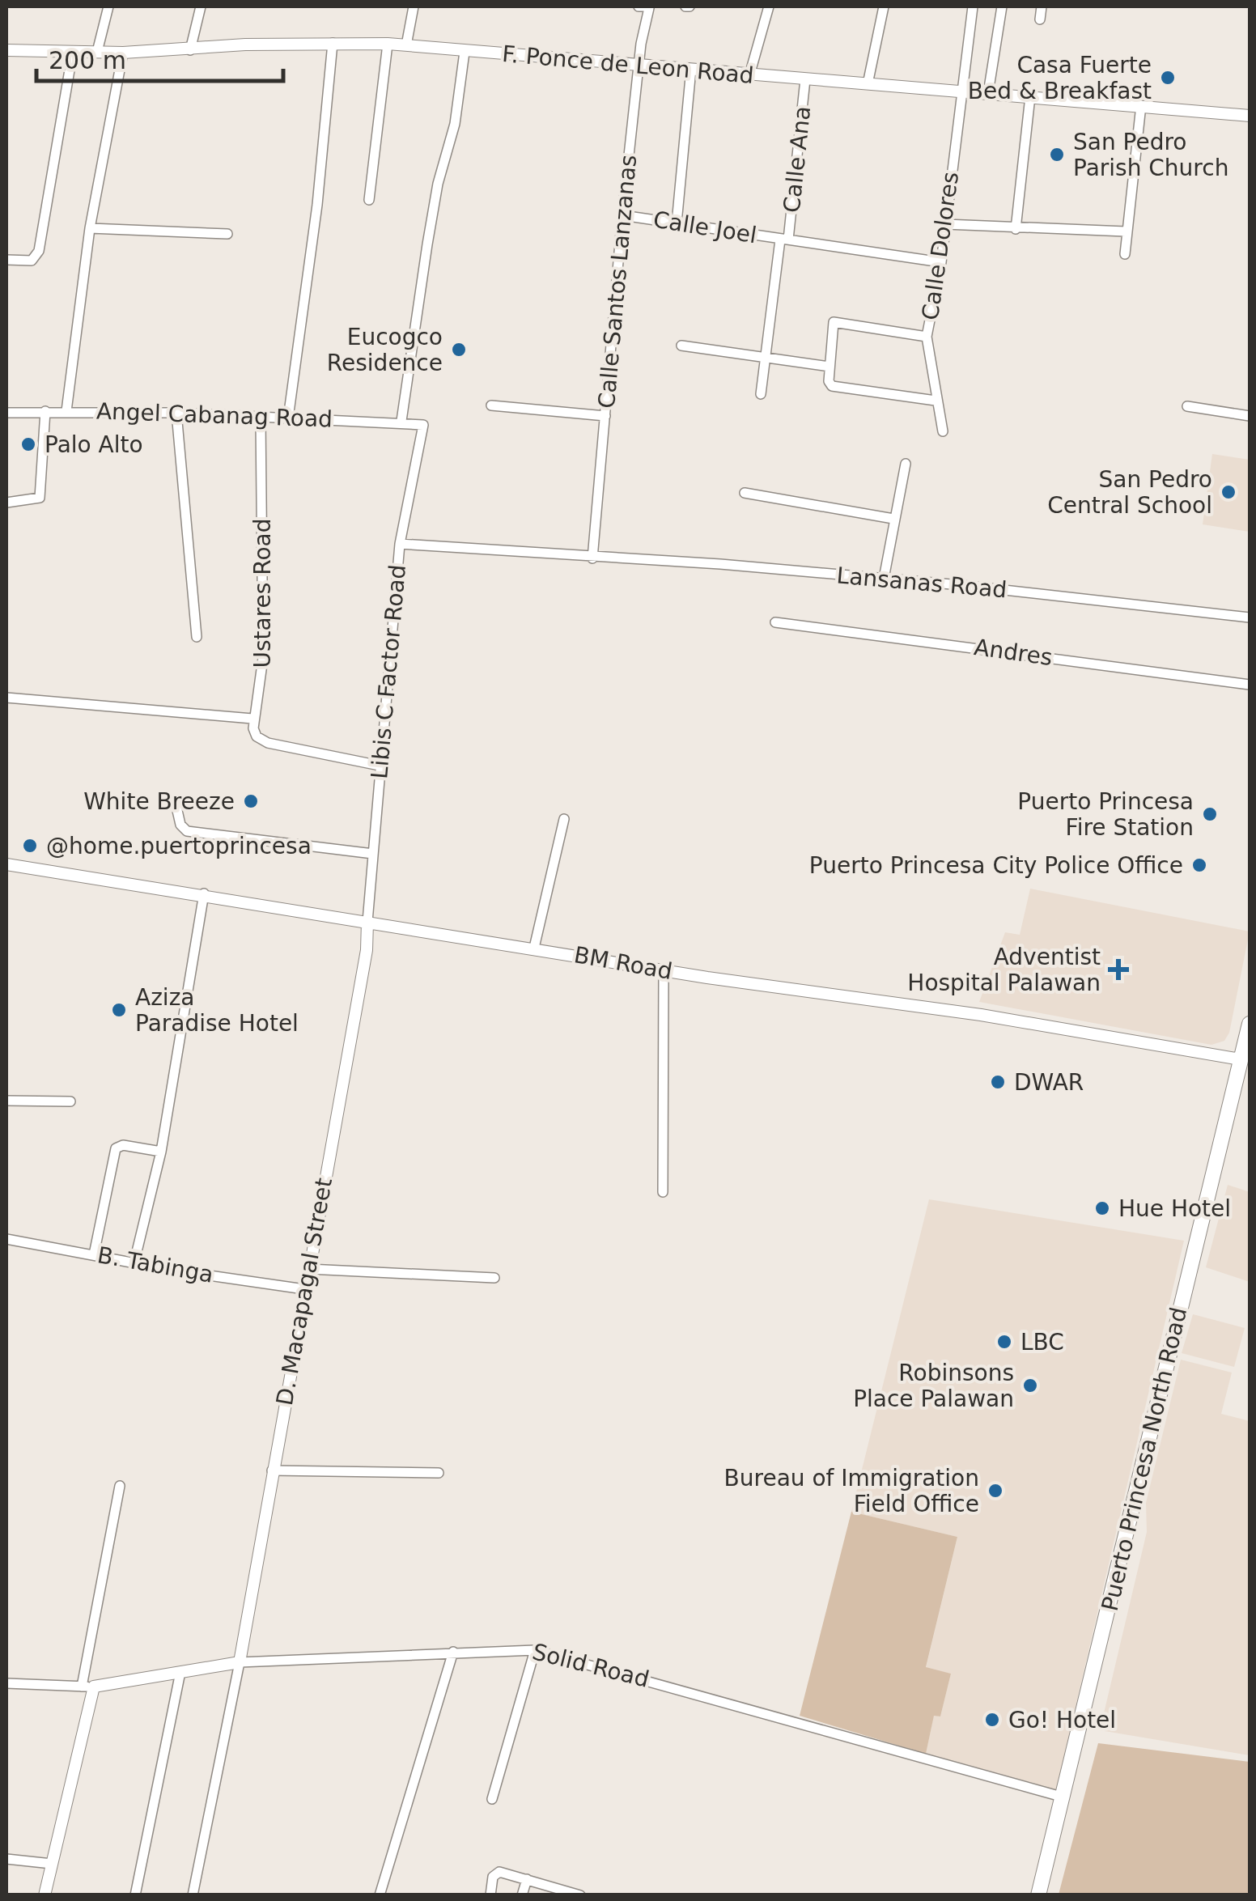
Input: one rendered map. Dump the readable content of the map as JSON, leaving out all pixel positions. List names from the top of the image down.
{
  "streets": {
    "main road": ["Puerto Princesa North Road"],
    "street": [
      "F. Ponce de Leon Road",
      "Calle Ana",
      "Calle Joel",
      "Calle Dolores",
      "Calle Santos Lanzanas",
      "Angel Cabanag Road",
      "Lansanas Road",
      "Ustares Road",
      "Andres",
      "Libis C Factor Road",
      "BM Road",
      "B. Tabinga",
      "D. Macapagal Street",
      "Solid Road"
    ]
  },
  "crossings": [
    ["F. Ponce de Leon Road", "Calle Ana"],
    ["F. Ponce de Leon Road", "Calle Dolores"],
    ["F. Ponce de Leon Road", "Calle Santos Lanzanas"],
    ["Calle Ana", "Calle Joel"],
    ["Calle Joel", "Calle Dolores"],
    ["Calle Joel", "Calle Santos Lanzanas"],
    ["Calle Santos Lanzanas", "Lansanas Road"],
    ["Angel Cabanag Road", "Ustares Road"],
    ["Angel Cabanag Road", "Libis C Factor Road"],
    ["Lansanas Road", "Libis C Factor Road"],
    ["Libis C Factor Road", "BM Road"],
    ["Libis C Factor Road", "D. Macapagal Street"],
    ["BM Road", "D. Macapagal Street"],
    ["BM Road", "Puerto Princesa North Road"],
    ["B. Tabinga", "D. Macapagal Street"],
    ["D. Macapagal Street", "Solid Road"],
    ["Puerto Princesa North Road", "Solid Road"]
  ],
  "places": {
    "other": [
      "Casa Fuerte Bed & Breakfast",
      "San Pedro Parish Church",
      "Eucogco Residence",
      "Palo Alto",
      "San Pedro Central School",
      "White Breeze",
      "Puerto Princesa Fire Station",
      "@home.puertoprincesa",
      "Puerto Princesa City Police Office",
      "Aziza Paradise Hotel",
      "DWAR",
      "Hue Hotel",
      "LBC",
      "Robinsons Place Palawan",
      "Bureau of Immigration Field Office",
      "Go! Hotel"
    ],
    "health": ["Adventist Hospital Palawan"]
  },
  "scale_bar": "200 m"
}
